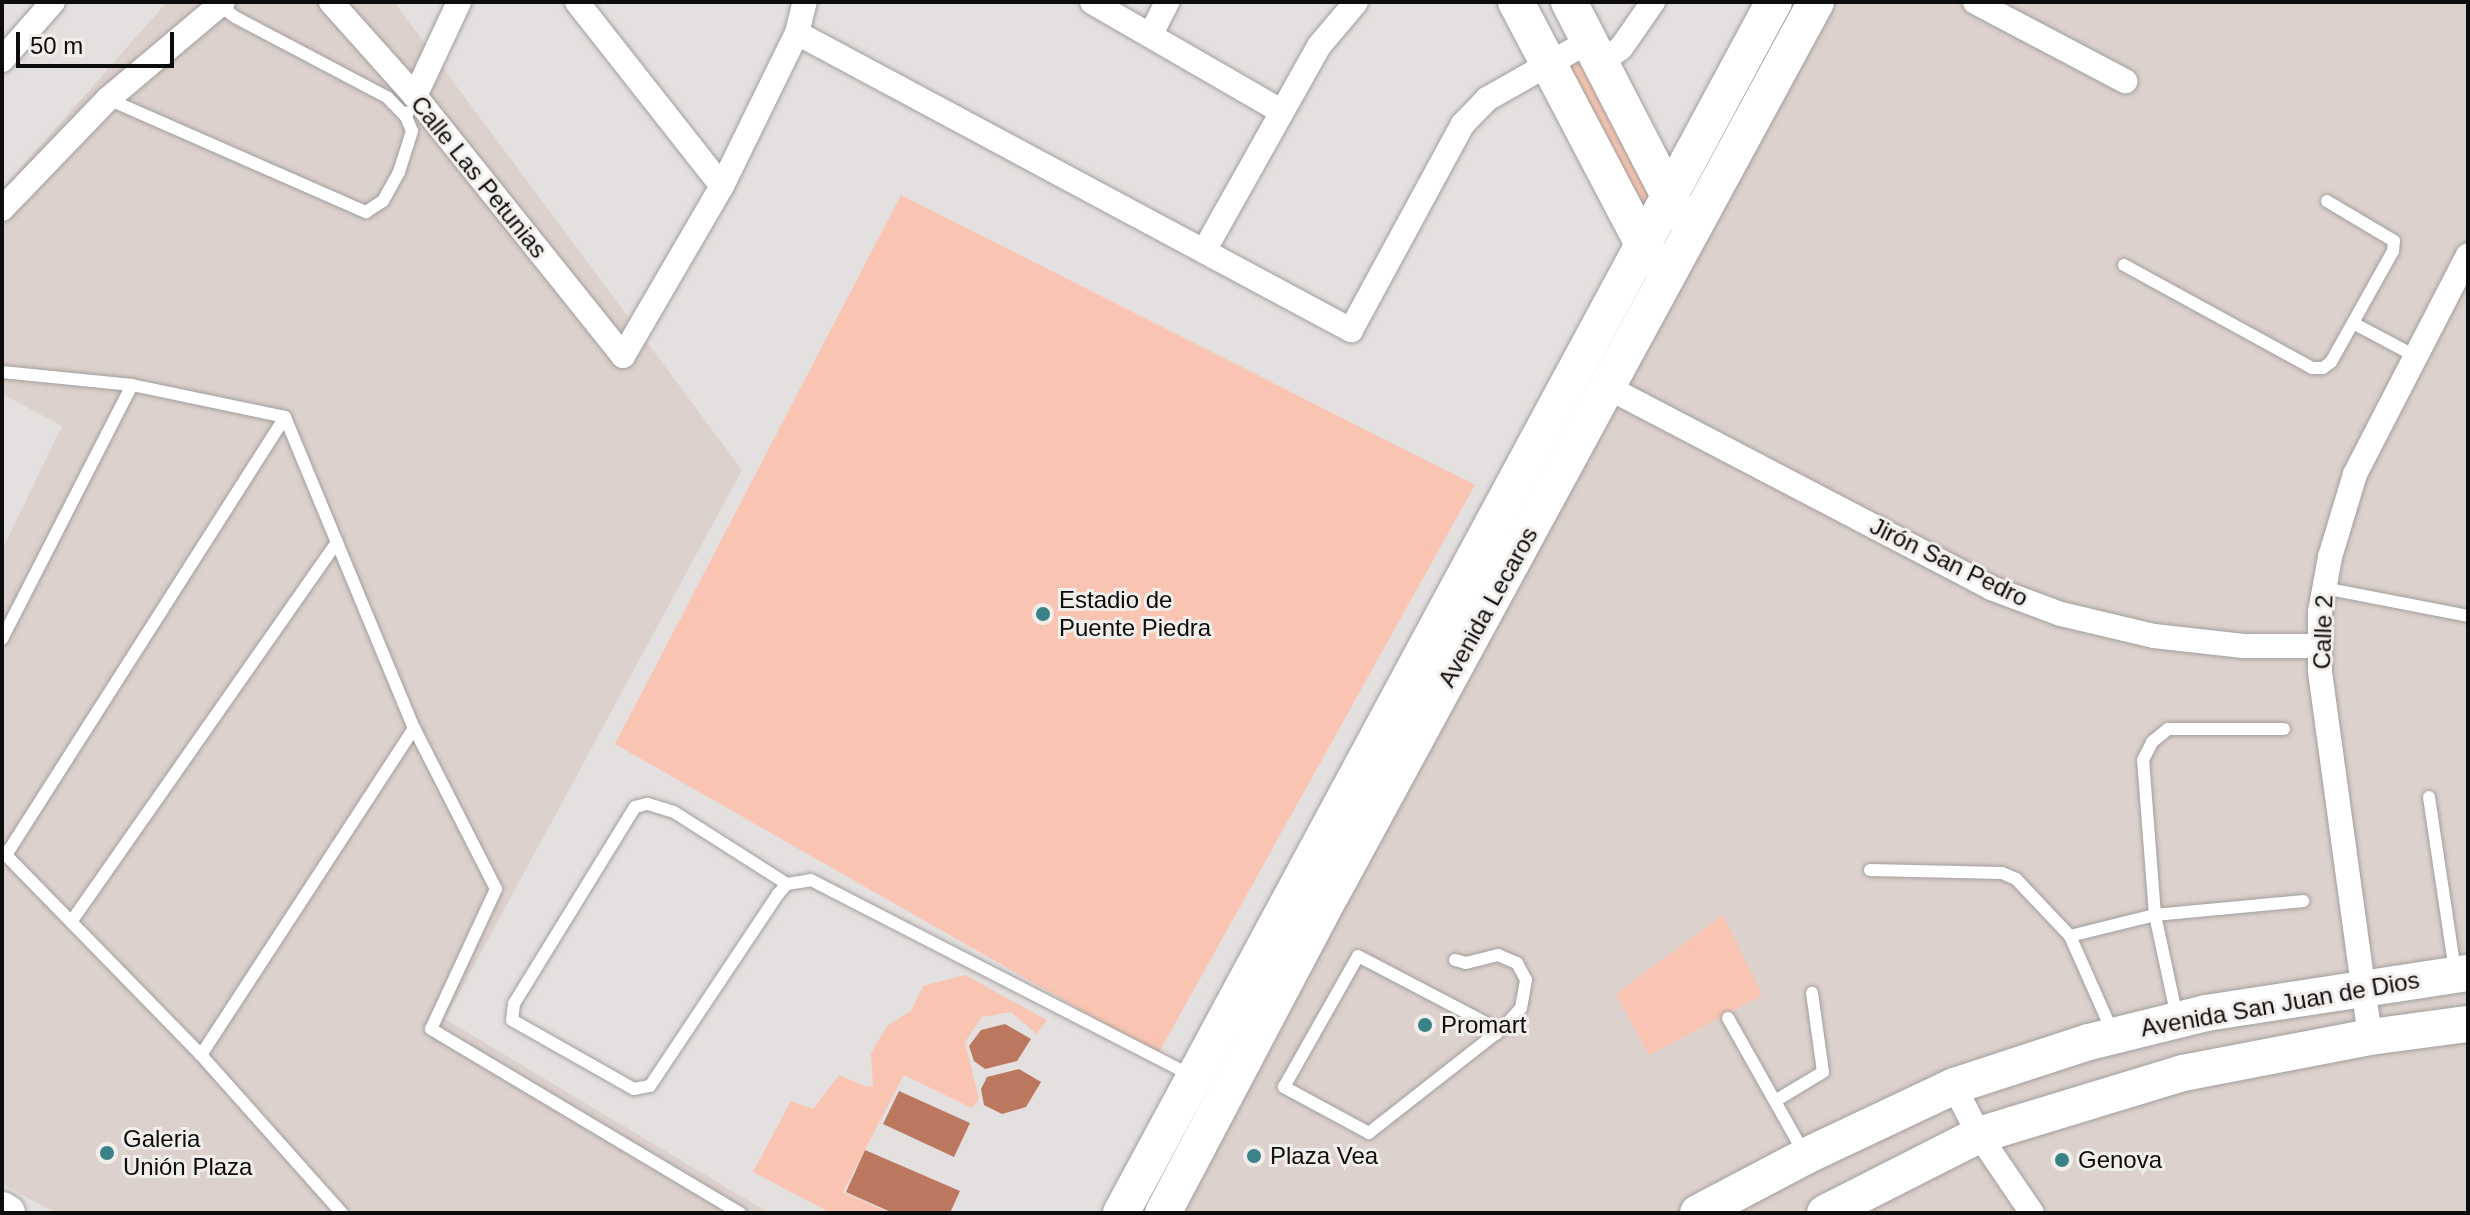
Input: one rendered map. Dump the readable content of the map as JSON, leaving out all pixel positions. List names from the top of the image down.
{
  "streets": {
    "main road": ["Avenida Lecaros", "Avenida San Juan de Dios"],
    "street": ["Calle Las Petunias", "Jirón San Pedro", "Calle 2"]
  },
  "crossings": [
    ["Jirón San Pedro", "Avenida Lecaros"],
    ["Jirón San Pedro", "Calle 2"],
    ["Calle 2", "Avenida San Juan de Dios"]
  ],
  "places": [
    "Estadio de Puente Piedra",
    "Promart",
    "Galeria Unión Plaza",
    "Plaza Vea",
    "Genova"
  ],
  "scale_bar": "50 m"
}
